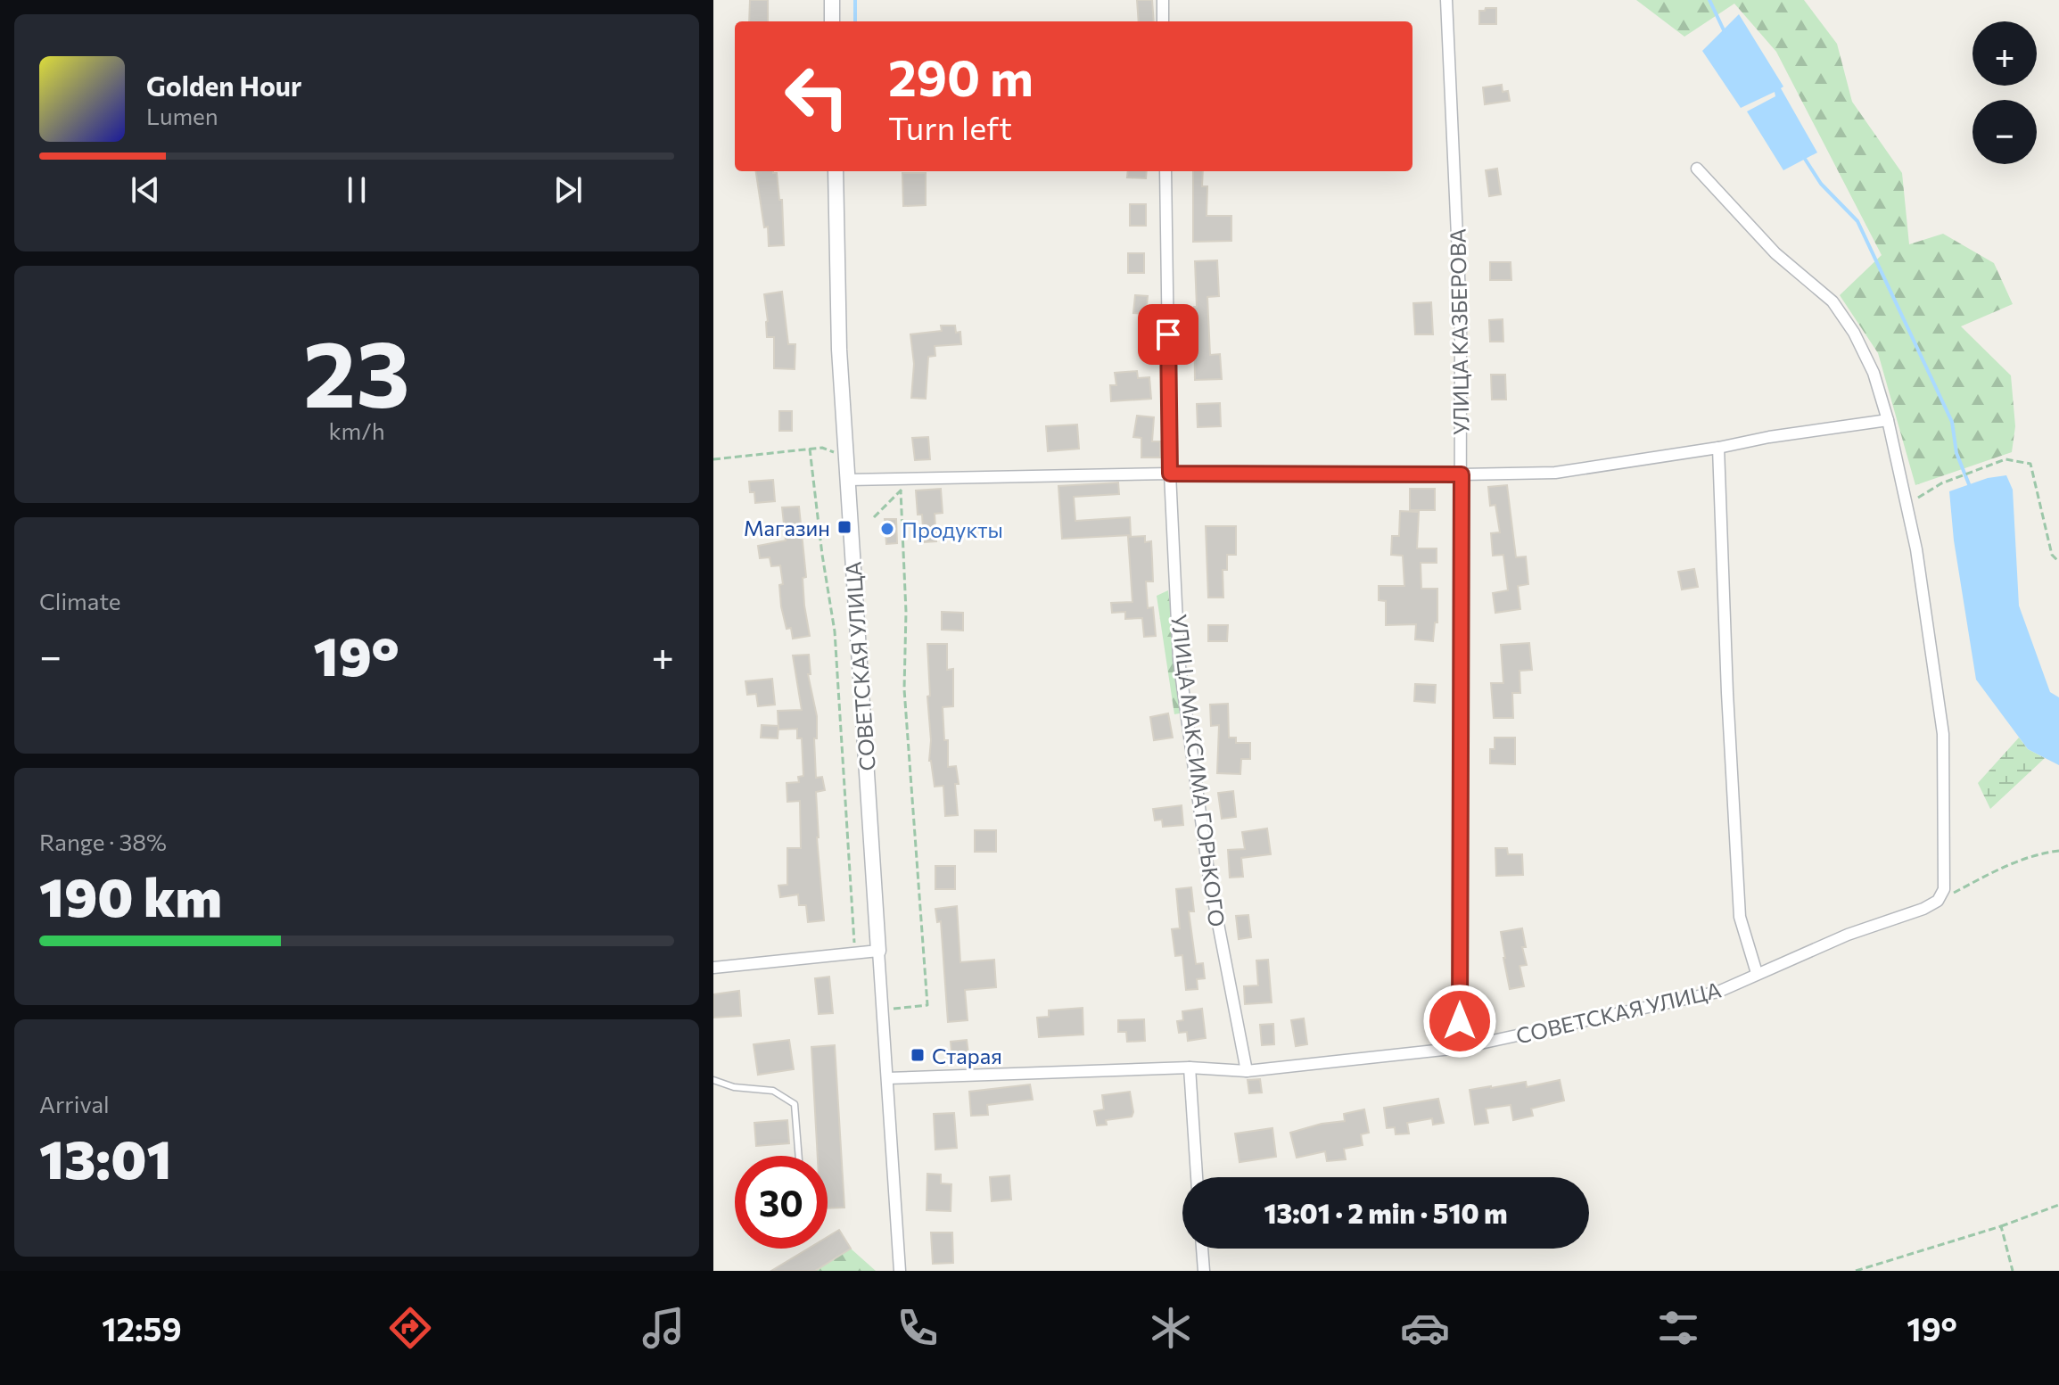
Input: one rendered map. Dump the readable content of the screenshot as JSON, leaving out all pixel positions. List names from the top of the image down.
{
  "streets": {
    "street": ["УЛИЦА КАЗБЕРОВА", "СОВЕТСКАЯ УЛИЦА", "УЛИЦА МАКСИМА ГОРЬКОГО"]
  },
  "crossings": [
    ["УЛИЦА КАЗБЕРОВА", "СОВЕТСКАЯ УЛИЦА"],
    ["СОВЕТСКАЯ УЛИЦА", "УЛИЦА МАКСИМА ГОРЬКОГО"]
  ],
  "places": {
    "transit": ["Магазин", "Старая"],
    "other": ["Продукты"]
  },
  "page": {
    "map_buttons": ["+", "−"],
    "turn": ["290 m", "Turn left"],
    "song": ["Golden Hour", "Lumen"],
    "tile": [
      ["23", "km/h"],
      "Climate",
      ["Range · 38%", "190 km"],
      ["Arrival", "13:01"]
    ],
    "heat": ["−", "19°", "+"],
    "limit": "30",
    "trip": "13:01 · 2 min · 510 m",
    "tabs": ["12:59", "19°"]
  }
}
